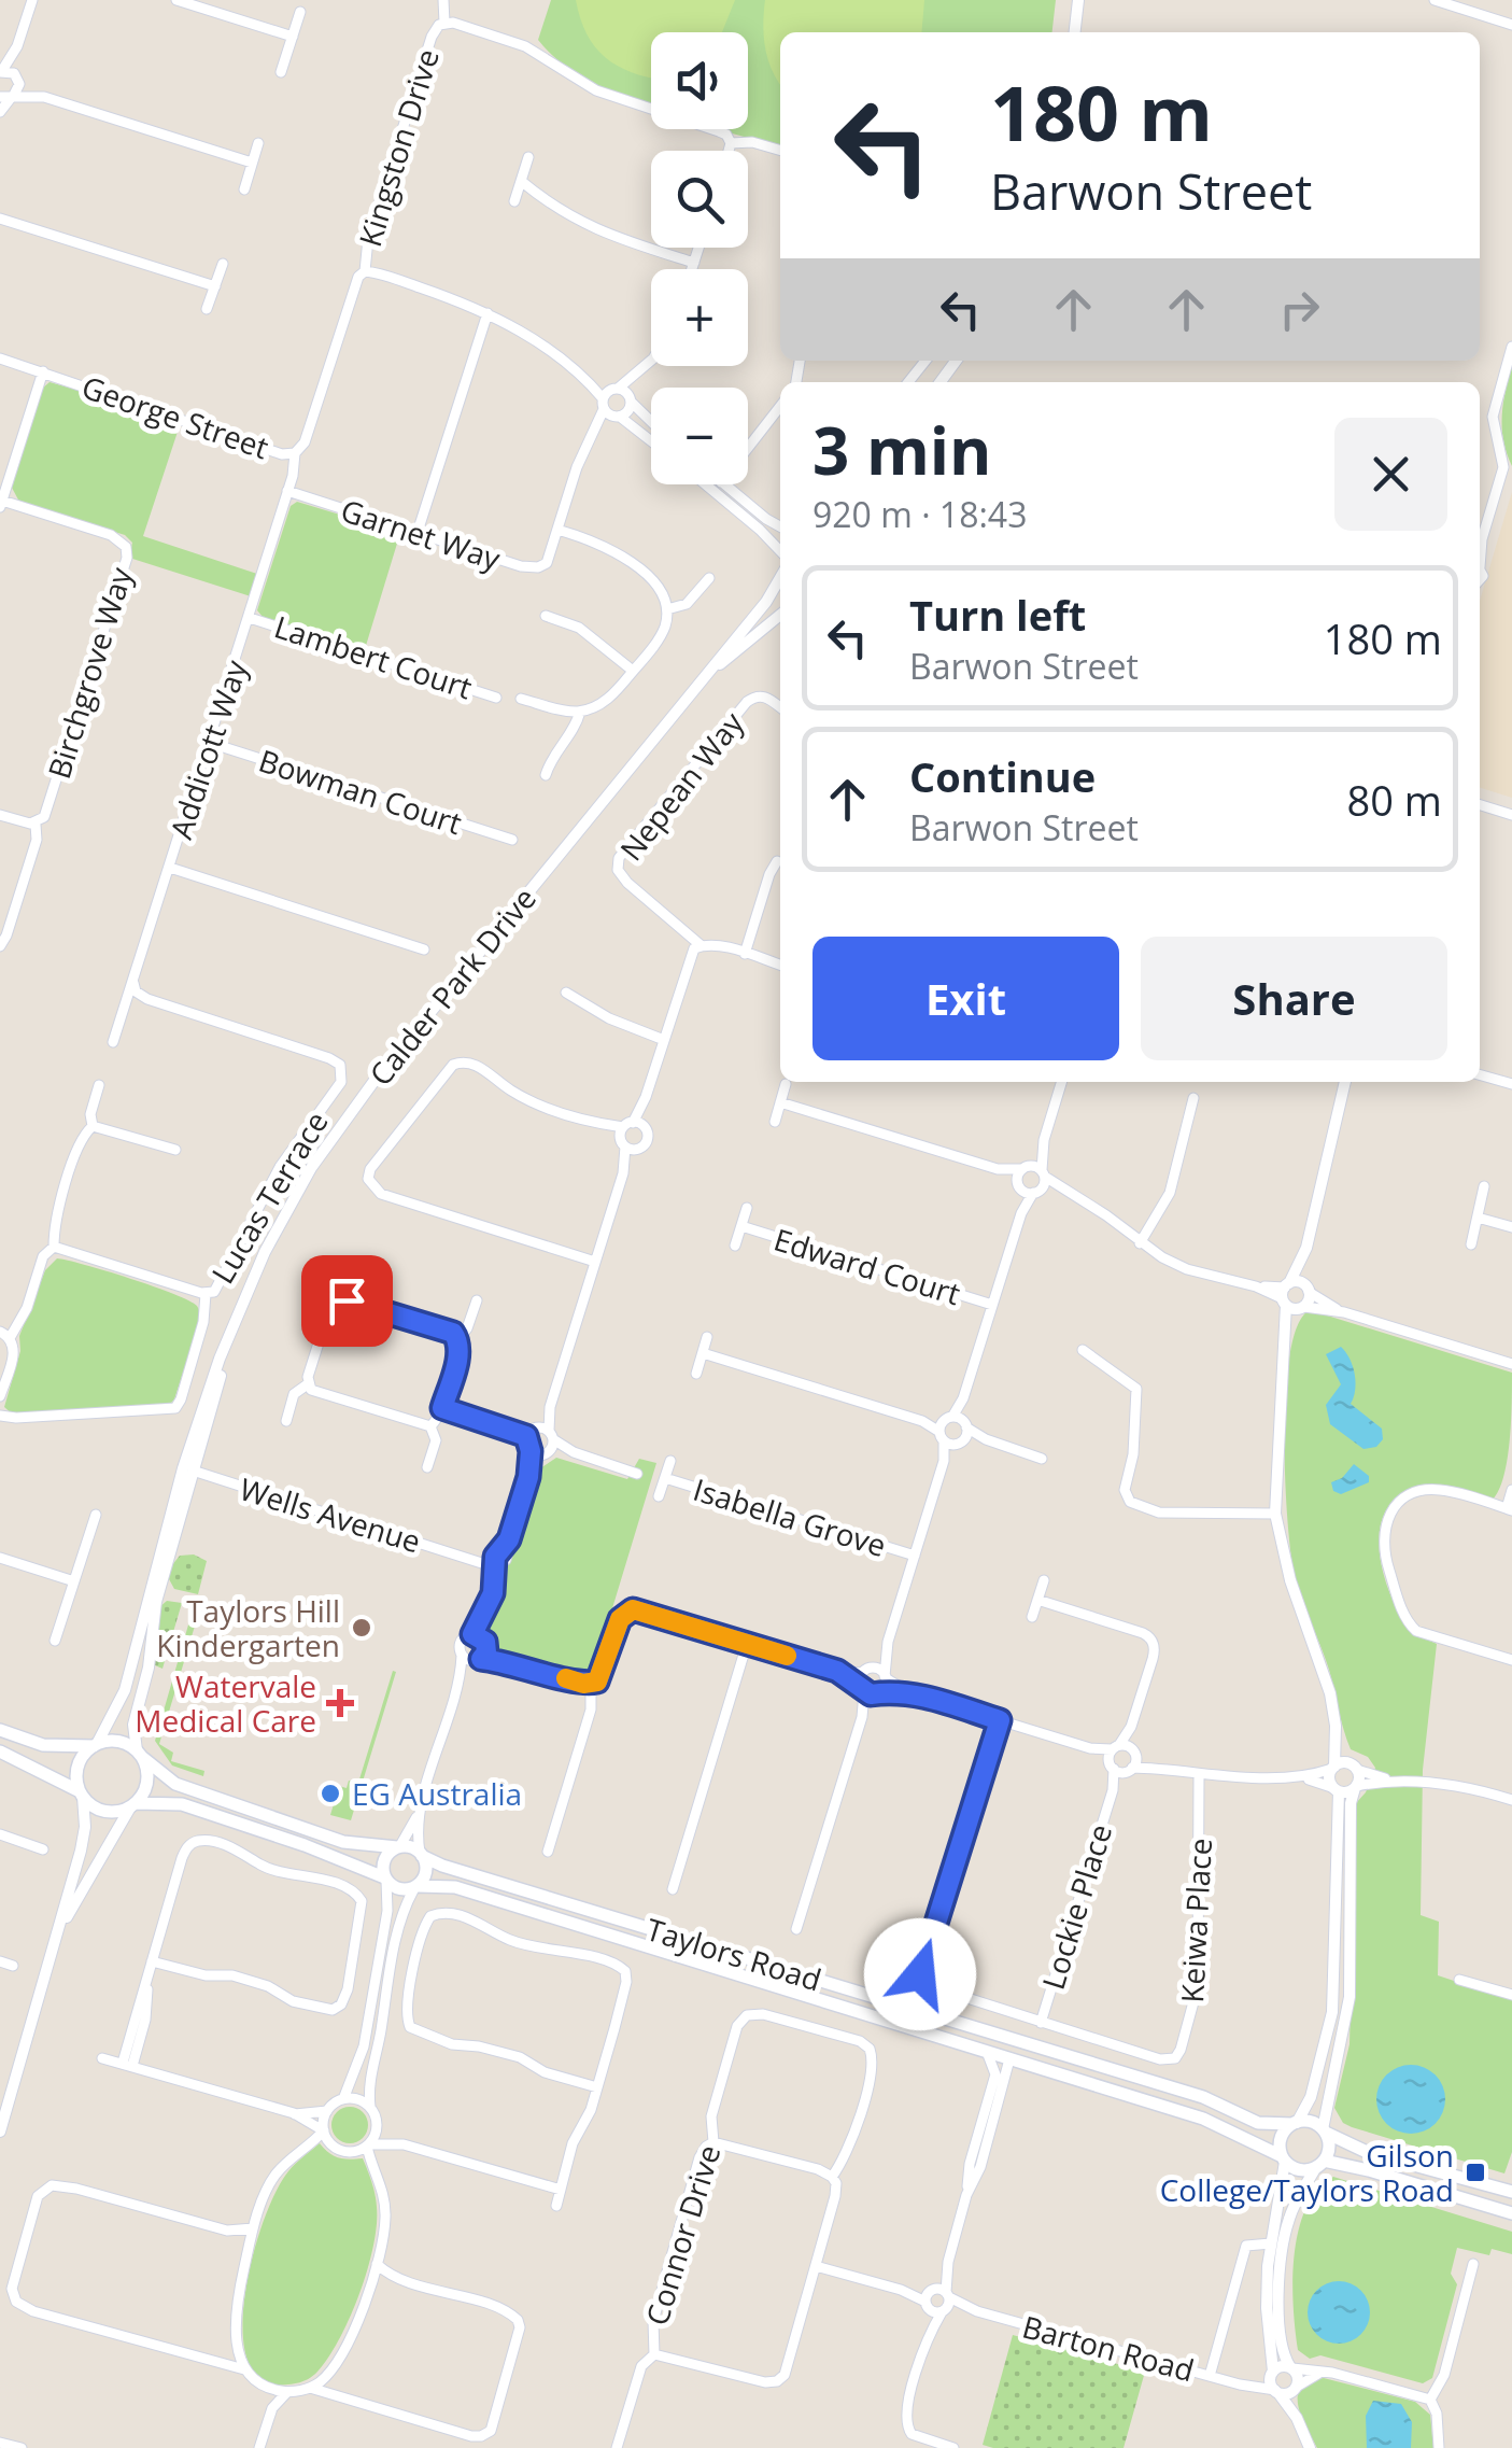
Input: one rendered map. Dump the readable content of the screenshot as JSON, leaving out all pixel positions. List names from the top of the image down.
{
  "streets": {
    "main road": ["Taylors Road"],
    "street": [
      "Kingston Drive",
      "George Street",
      "Garnet Way",
      "Lambert Court",
      "Birchgrove Way",
      "Addicott Way",
      "Nepean Way",
      "Bowman Court",
      "Calder Park Drive",
      "Lucas Terrace",
      "Edward Court",
      "Wells Avenue",
      "Isabella Grove",
      "Lockie Place",
      "Keiwa Place",
      "Connor Drive",
      "Barton Road"
    ]
  },
  "crossings": [
    ["Kingston Drive", "George Street"],
    ["George Street", "Addicott Way"],
    ["Garnet Way", "Addicott Way"],
    ["Lambert Court", "Addicott Way"],
    ["Addicott Way", "Bowman Court"],
    ["Addicott Way", "Lucas Terrace"],
    ["Calder Park Drive", "Wells Avenue"],
    ["Lockie Place", "Keiwa Place"]
  ],
  "places": {
    "other": ["Taylors Hill Kindergarten", "EG Australia"],
    "health": ["Watervale Medical Care"],
    "transit": ["Gilson College/Taylors Road"]
  },
  "page": {
    "map_buttons": ["+", "−"],
    "turn": ["180 m", "Barwon Street"],
    "heading": ["3 min", "920 m · 18:43"],
    "list": [
      {
        "name": "Turn left",
        "note": "Barwon Street",
        "value": "180 m"
      },
      {
        "name": "Continue",
        "note": "Barwon Street",
        "value": "80 m"
      }
    ],
    "buttons": ["Exit", "Share"]
  }
}
